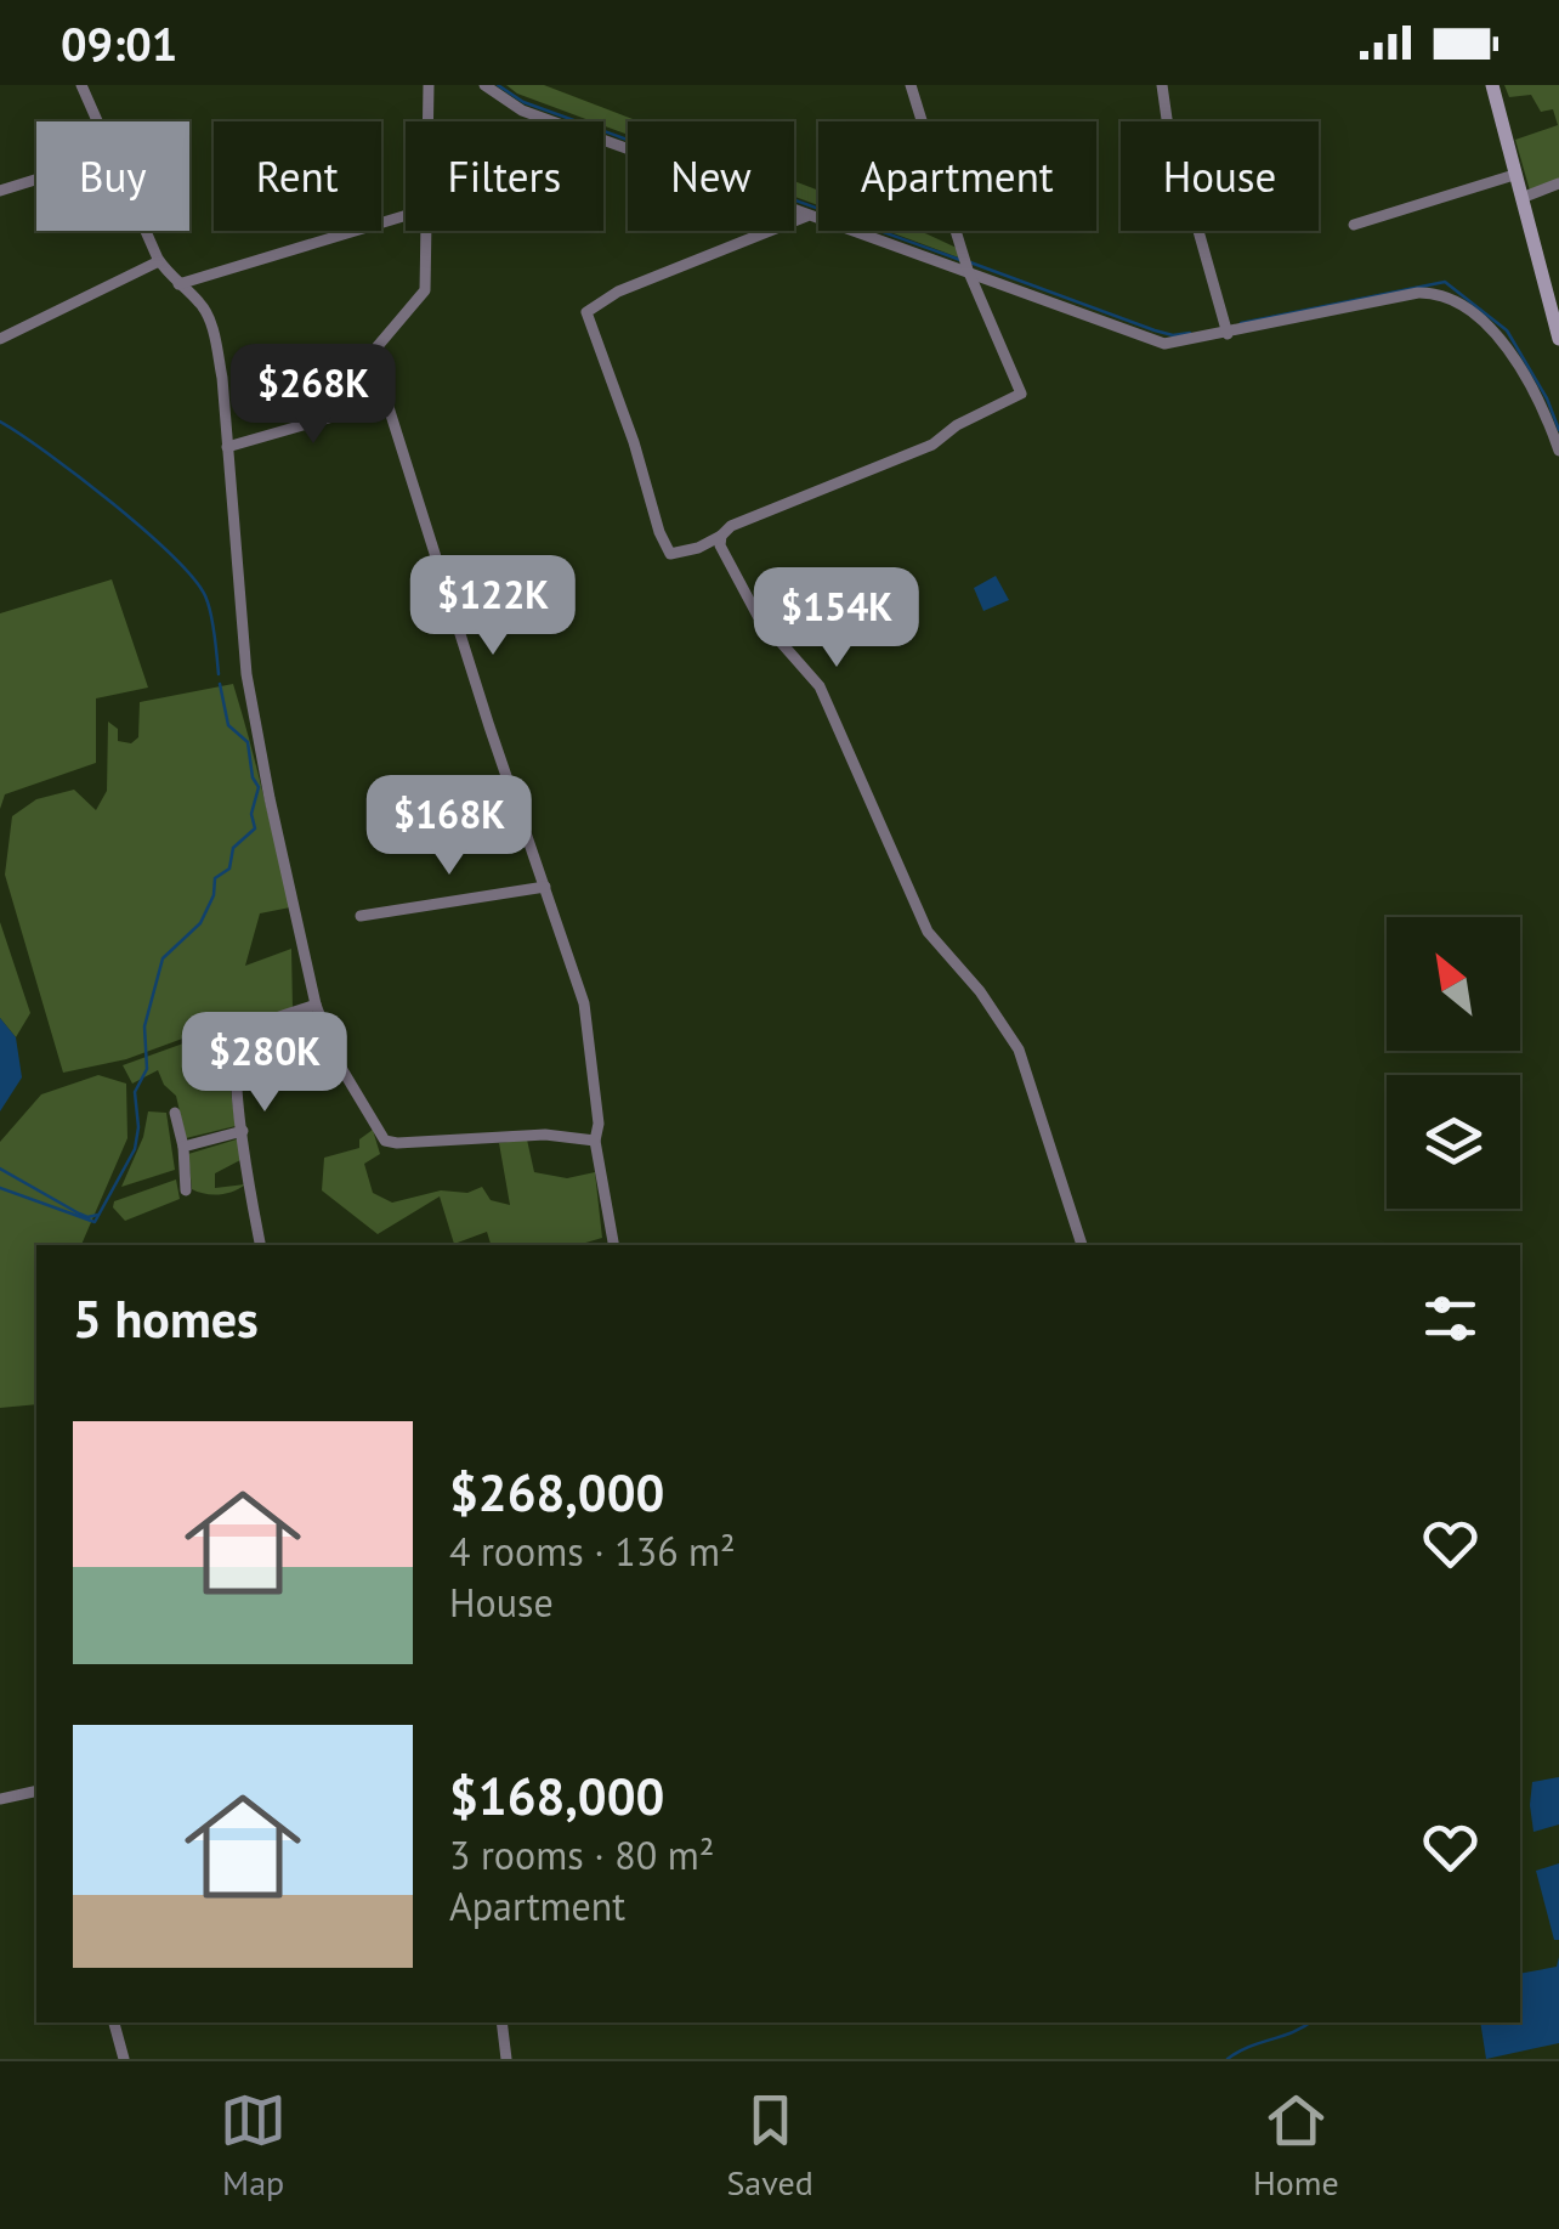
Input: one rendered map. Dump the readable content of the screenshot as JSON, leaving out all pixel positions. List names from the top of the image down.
{
  "north": "top left",
  "page": {
    "status": "09:01",
    "chip": [
      "Buy",
      "Rent",
      "Filters",
      "New",
      "Apartment",
      "House"
    ],
    "price": [
      "$268K",
      "$122K",
      "$154K",
      "$168K",
      "$280K"
    ],
    "heading": "5 homes",
    "list": [
      {
        "name": "$268,000",
        "note": "4 rooms · 136 m² · House"
      },
      {
        "name": "$168,000",
        "note": "3 rooms · 80 m² · Apartment"
      }
    ],
    "tabs": ["Map", "Saved", "Home"]
  }
}
